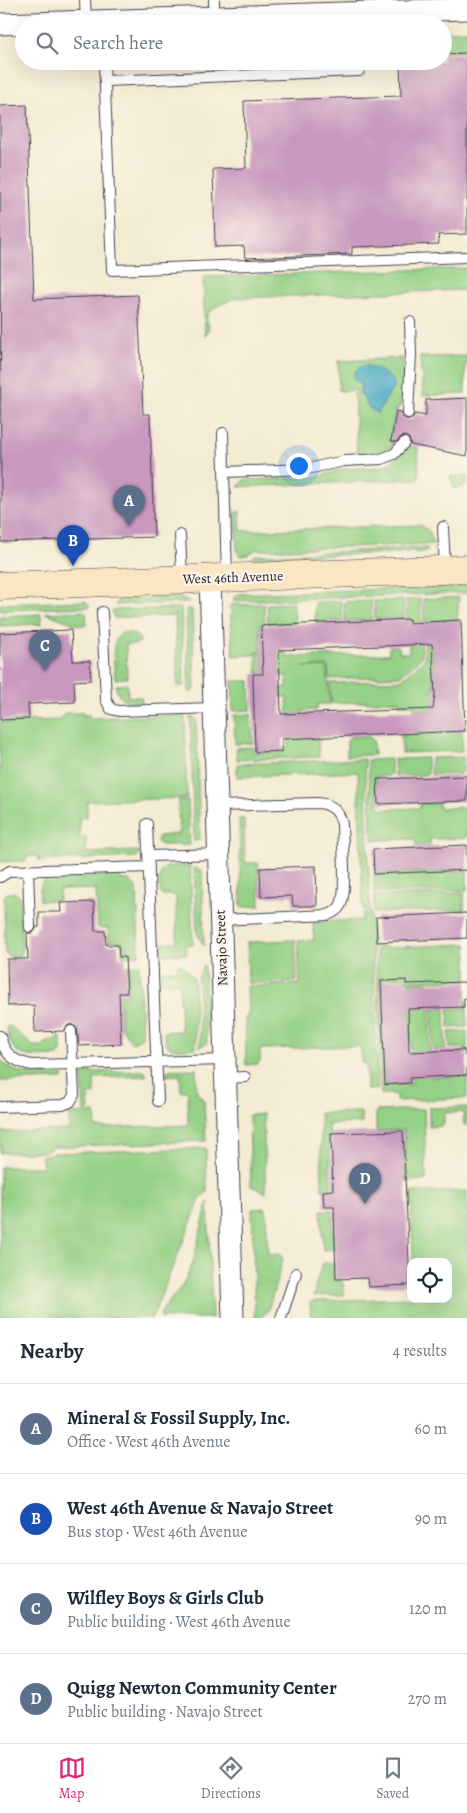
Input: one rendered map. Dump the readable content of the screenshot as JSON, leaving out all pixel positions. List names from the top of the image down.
{
  "streets": {
    "street": ["West 46th Avenue", "Navajo Street"]
  },
  "crossings": [
    ["West 46th Avenue", "Navajo Street"]
  ],
  "page": {
    "search": "Search here",
    "pins": [
      "A",
      "B",
      "C",
      "D"
    ],
    "heading": ["Nearby", "4 results"],
    "list": [
      {
        "mark": "A",
        "name": "Mineral & Fossil Supply, Inc.",
        "note": "Office · West 46th Avenue",
        "value": "60 m"
      },
      {
        "mark": "B",
        "name": "West 46th Avenue & Navajo Street",
        "note": "Bus stop · West 46th Avenue",
        "value": "90 m"
      },
      {
        "mark": "C",
        "name": "Wilfley Boys & Girls Club",
        "note": "Public building · West 46th Avenue",
        "value": "120 m"
      },
      {
        "mark": "D",
        "name": "Quigg Newton Community Center",
        "note": "Public building · Navajo Street",
        "value": "270 m"
      }
    ],
    "nav": ["Map", "Directions", "Saved"]
  }
}
